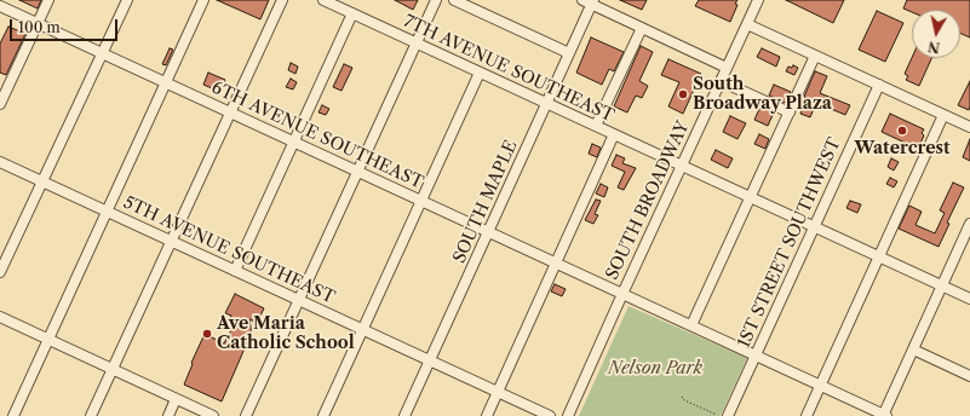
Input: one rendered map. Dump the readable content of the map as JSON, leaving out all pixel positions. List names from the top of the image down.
{
  "streets": {
    "street": [
      "7TH AVENUE SOUTHEAST",
      "6TH AVENUE SOUTHEAST",
      "SOUTH BROADWAY",
      "SOUTH MAPLE",
      "1ST STREET SOUTHWEST",
      "5TH AVENUE SOUTHEAST"
    ]
  },
  "crossings": [
    ["7TH AVENUE SOUTHEAST", "SOUTH BROADWAY"],
    ["7TH AVENUE SOUTHEAST", "SOUTH MAPLE"],
    ["7TH AVENUE SOUTHEAST", "1ST STREET SOUTHWEST"],
    ["6TH AVENUE SOUTHEAST", "SOUTH BROADWAY"],
    ["6TH AVENUE SOUTHEAST", "SOUTH MAPLE"],
    ["6TH AVENUE SOUTHEAST", "1ST STREET SOUTHWEST"],
    ["SOUTH MAPLE", "5TH AVENUE SOUTHEAST"]
  ],
  "parks": ["Nelson Park"],
  "places": ["South Broadway Plaza", "Watercrest", "Ave Maria Catholic School"],
  "scale_bar": "100 m",
  "north": "bottom"
}
